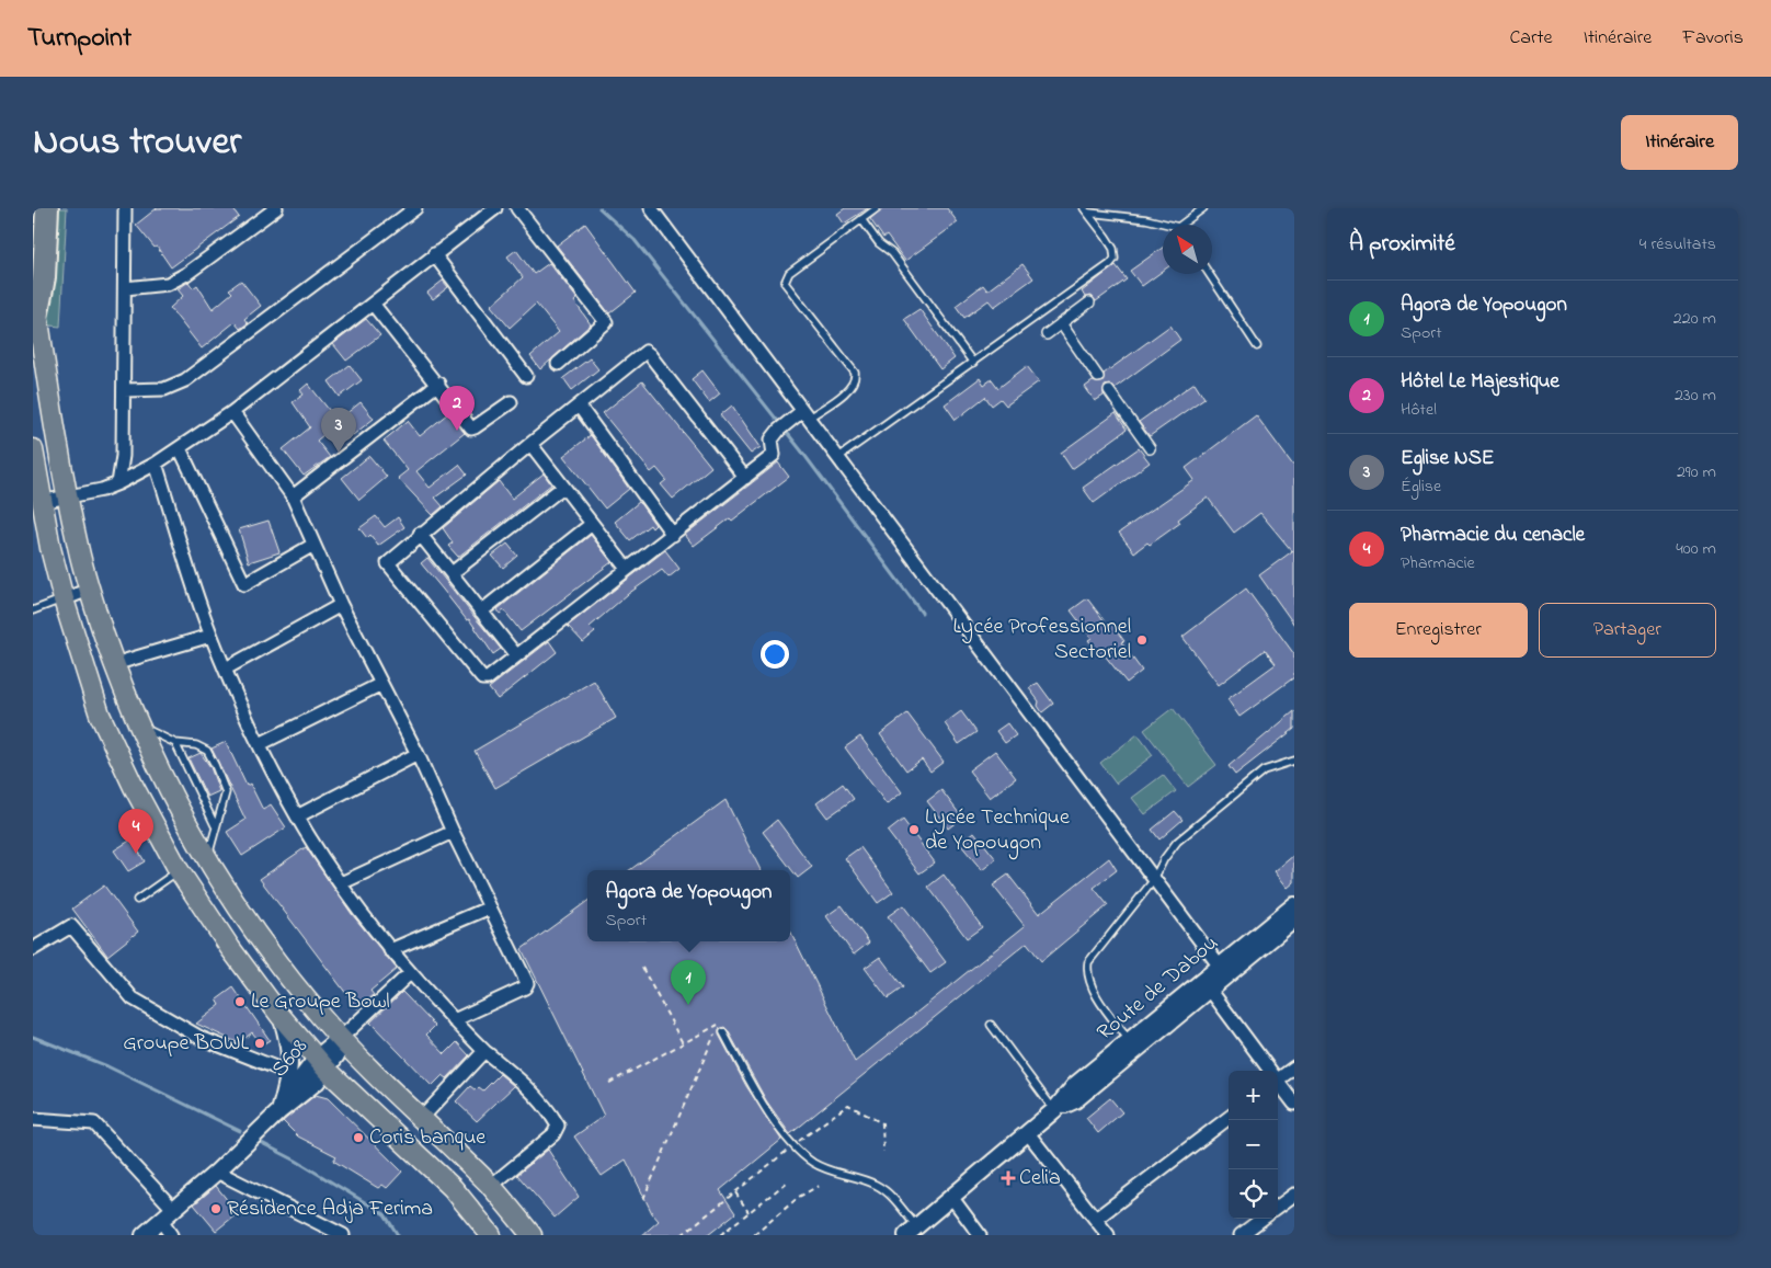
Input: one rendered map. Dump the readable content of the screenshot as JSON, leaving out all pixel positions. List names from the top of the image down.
{
  "streets": {
    "street": ["Route de Dabou", "S608"]
  },
  "places": {
    "other": [
      "Lycée Professionnel Sectoriel",
      "Lycée Technique de Yopougon",
      "Le Groupe Bowl",
      "Groupe BOWL",
      "Coris banque",
      "Résidence Adja Ferima"
    ],
    "health": ["Celia"]
  },
  "north": "top left",
  "page": {
    "header": "Turnpoint",
    "nav": ["Carte", "Itinéraire", "Favoris"],
    "title": "Nous trouver",
    "buttons": [
      "Itinéraire",
      ["Enregistrer", "Partager"]
    ],
    "heading": ["À proximité", "4 résultats"],
    "list": [
      {
        "mark": "1",
        "name": "Agora de Yopougon",
        "note": "Sport",
        "value": "220 m"
      },
      {
        "mark": "2",
        "name": "Hôtel Le Majestique",
        "note": "Hôtel",
        "value": "230 m"
      },
      {
        "mark": "3",
        "name": "Eglise NSE",
        "note": "Église",
        "value": "290 m"
      },
      {
        "mark": "4",
        "name": "Pharmacie du cenacle",
        "note": "Pharmacie",
        "value": "400 m"
      }
    ],
    "pins": [
      "2",
      "3",
      "4",
      "1"
    ],
    "popup": ["Agora de Yopougon", "Sport"],
    "map_buttons": ["+", "−"]
  }
}
